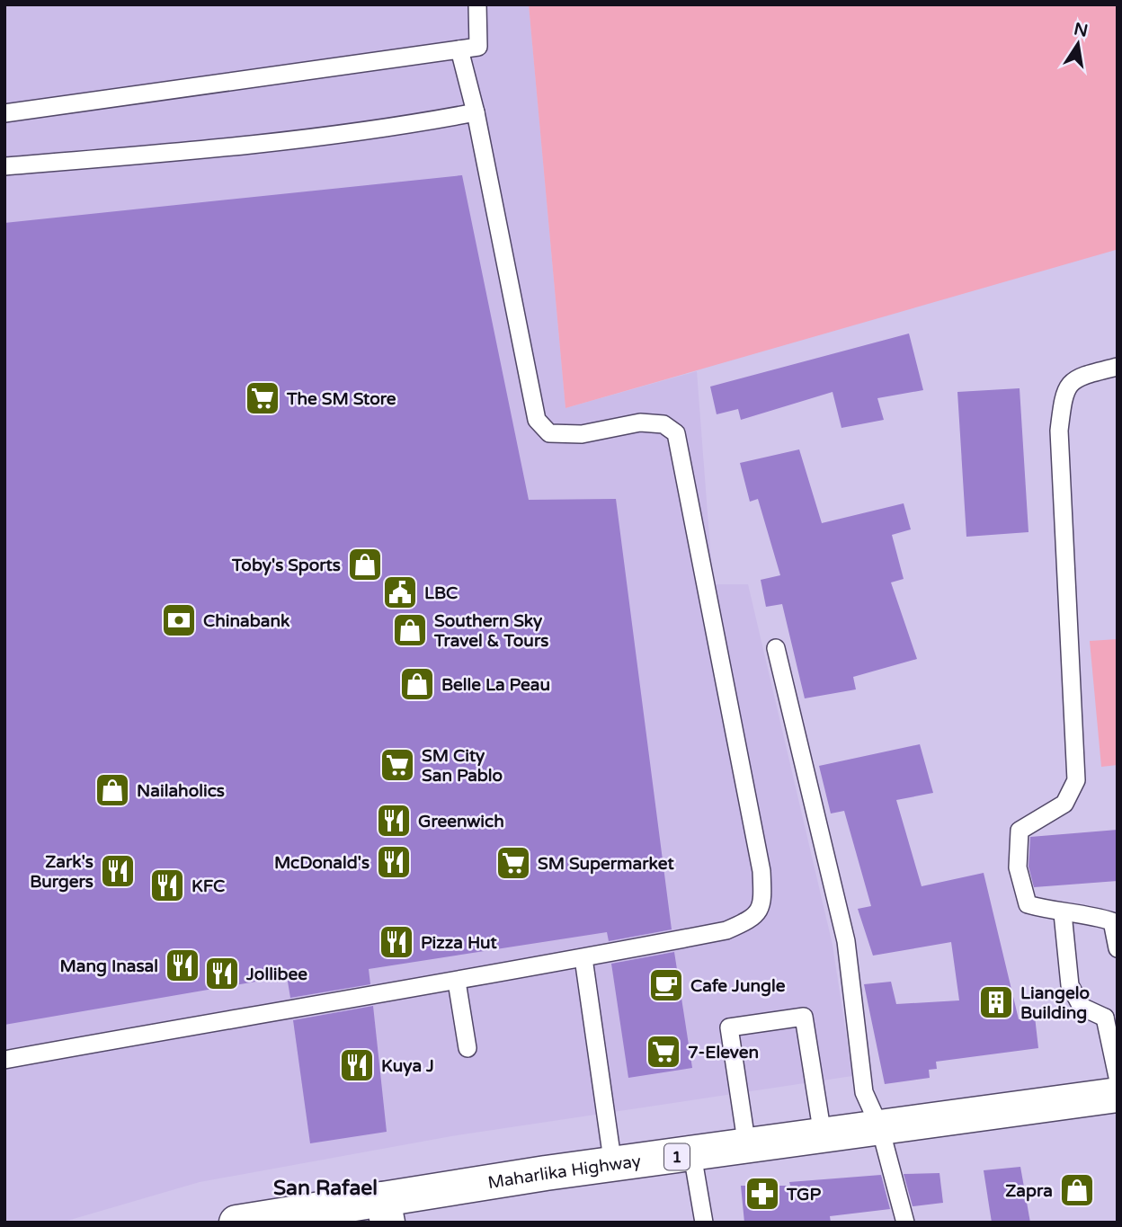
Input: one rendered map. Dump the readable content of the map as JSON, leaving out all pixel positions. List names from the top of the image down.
{
  "streets": {
    "main road": ["1", "Maharlika Highway"]
  },
  "districts": ["San Rafael"],
  "places": {
    "supermarket": [
      "The SM Store",
      "SM City San Pablo",
      "SM Supermarket",
      "7-Eleven"
    ],
    "shop": [
      "Toby's Sports",
      "Southern Sky Travel & Tours",
      "Belle La Peau",
      "Nailaholics",
      "Zapra"
    ],
    "public building": ["LBC"],
    "bank": ["Chinabank"],
    "restaurant": [
      "Greenwich",
      "McDonald's",
      "Zark's Burgers",
      "KFC",
      "Pizza Hut",
      "Mang Inasal",
      "Jollibee",
      "Kuya J"
    ],
    "cafe": ["Cafe Jungle"],
    "building": ["Liangelo Building"],
    "pharmacy": ["TGP"]
  },
  "north": "top"
}
